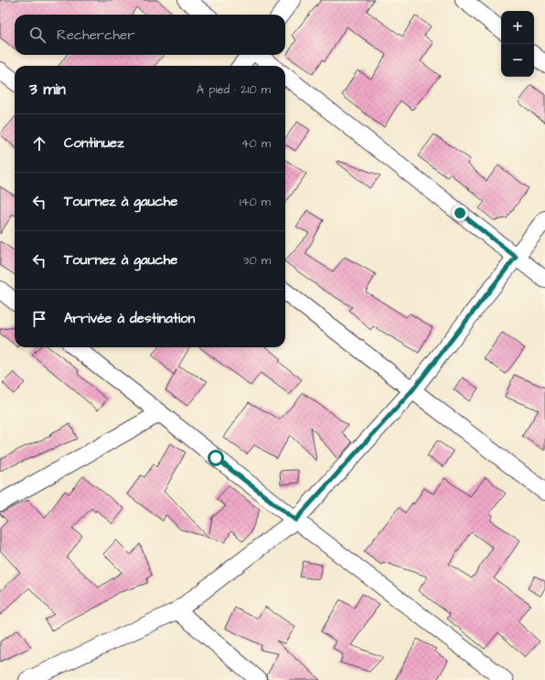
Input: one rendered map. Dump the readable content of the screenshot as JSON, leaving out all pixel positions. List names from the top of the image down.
{
  "page": {
    "map_buttons": ["+", "−"],
    "search": "Rechercher",
    "heading": ["3 min", "À pied · 210 m"],
    "list": [
      ["Continuez", "40 m"],
      ["Tournez à gauche", "140 m"],
      ["Tournez à gauche", "30 m"],
      "Arrivée à destination"
    ]
  }
}
